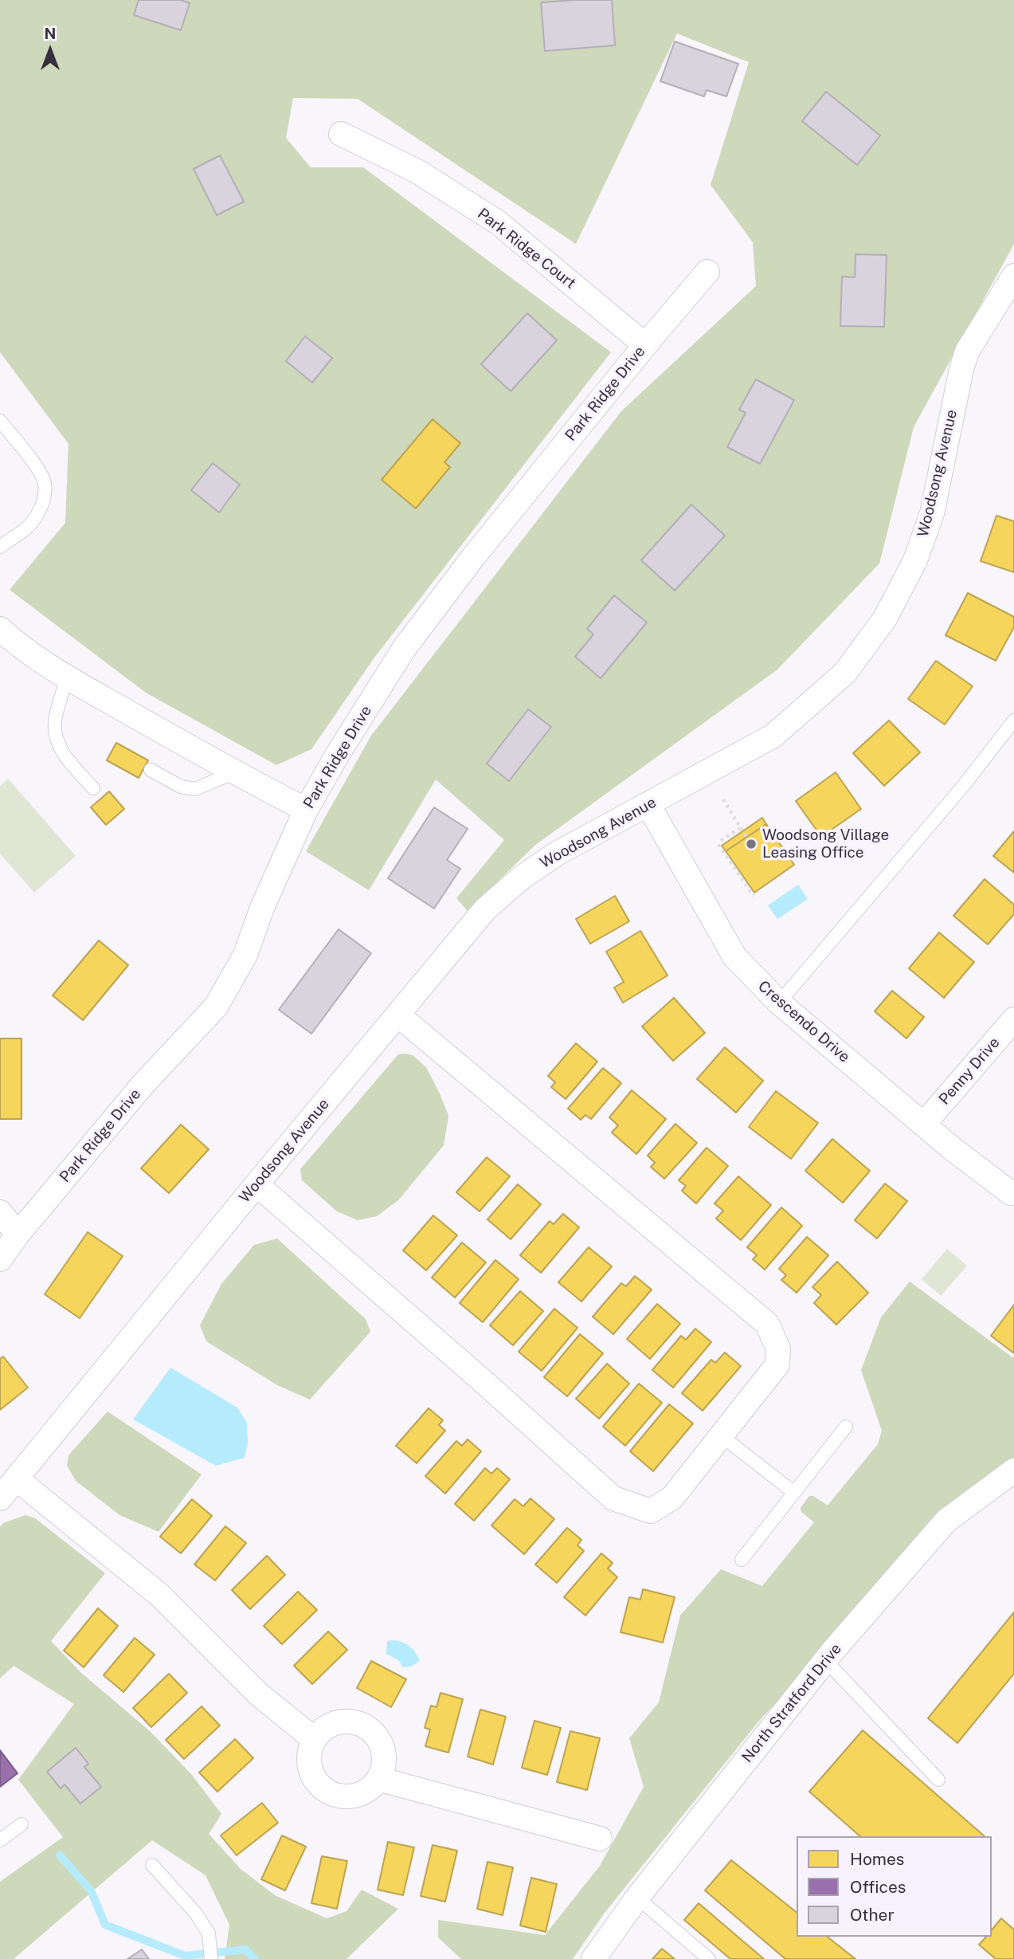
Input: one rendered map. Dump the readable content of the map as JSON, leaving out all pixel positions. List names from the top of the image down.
{
  "streets": {
    "street": [
      "Park Ridge Court",
      "Park Ridge Drive",
      "Woodsong Avenue",
      "Crescendo Drive",
      "Penny Drive",
      "North Stratford Drive"
    ]
  },
  "crossings": [
    ["Park Ridge Court", "Park Ridge Drive"],
    ["Woodsong Avenue", "Crescendo Drive"],
    ["Crescendo Drive", "Penny Drive"]
  ],
  "places": ["Woodsong Village Leasing Office"],
  "legend": ["Homes", "Offices", "Other"],
  "north": "top"
}
